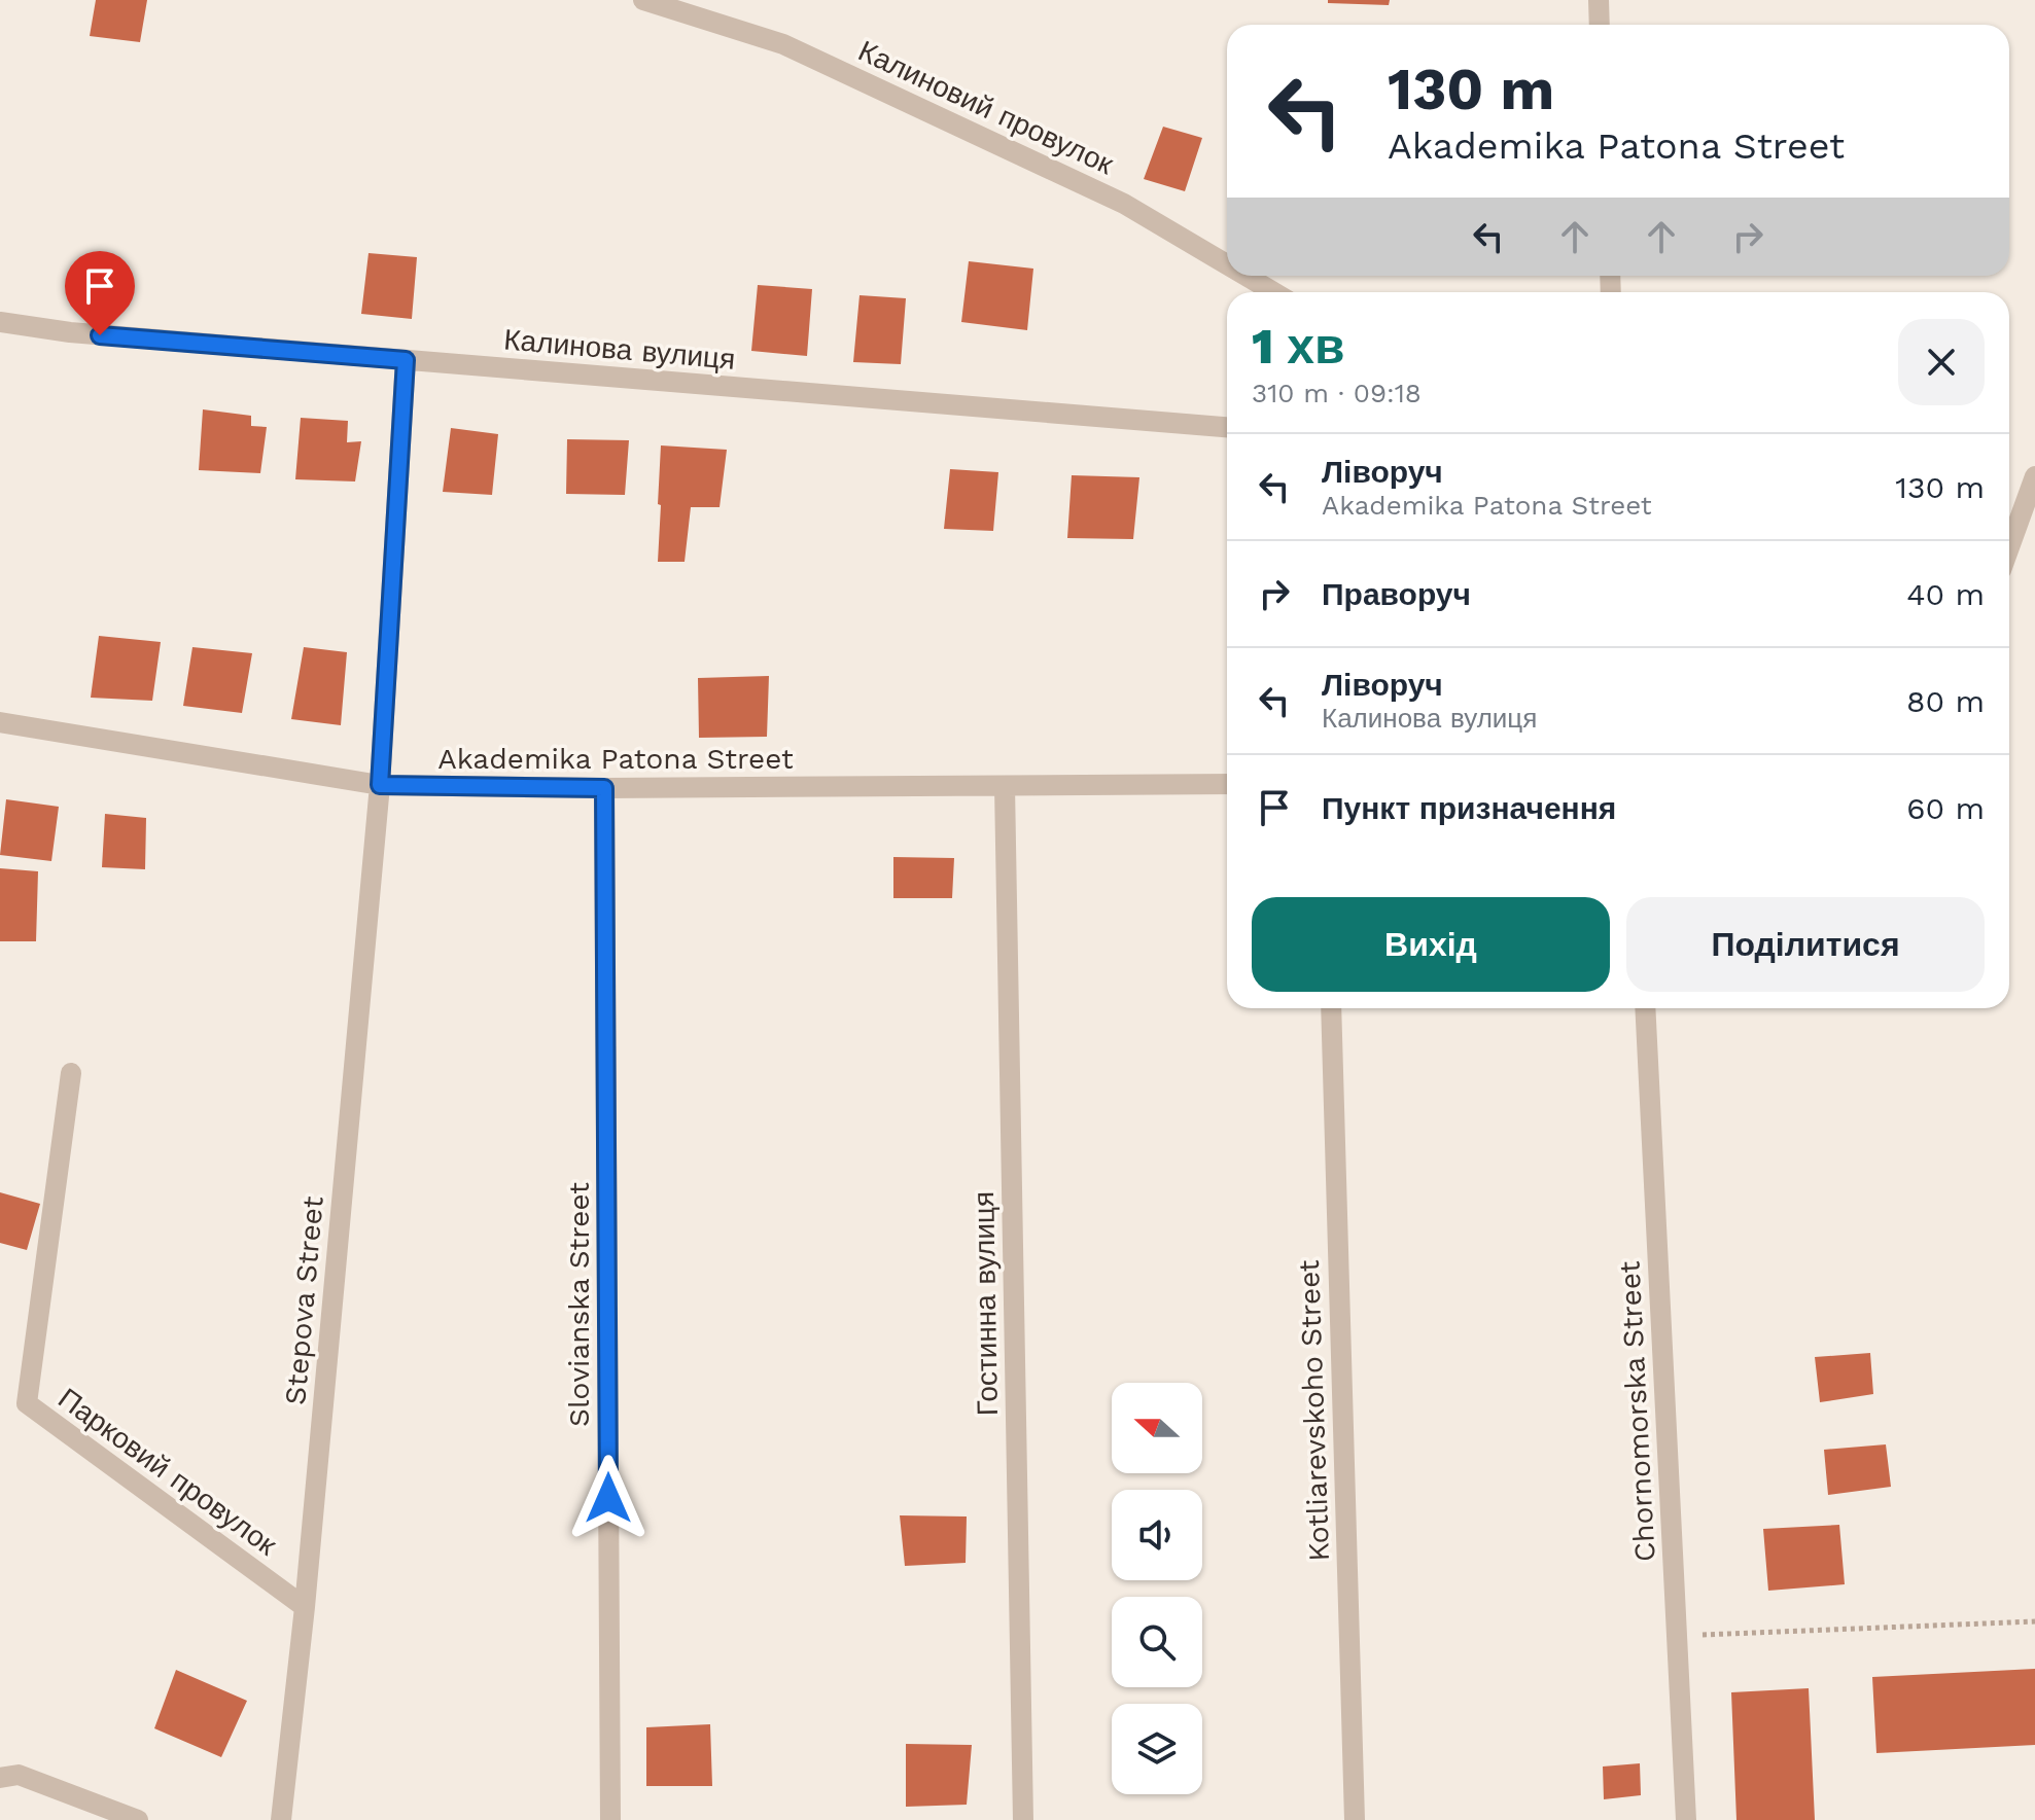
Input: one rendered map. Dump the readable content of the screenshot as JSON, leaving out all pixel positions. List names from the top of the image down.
{
  "streets": {
    "street": [
      "Калиновий провулок",
      "Калинова вулиця",
      "Akademika Patona Street",
      "Stepova Street",
      "Гостинна вулиця",
      "Slovianska Street",
      "Kotliarevskoho Street",
      "Chornomorska Street",
      "Парковий провулок"
    ]
  },
  "crossings": [
    ["Калинова вулиця", "Stepova Street"],
    ["Akademika Patona Street", "Stepova Street"],
    ["Akademika Patona Street", "Гостинна вулиця"],
    ["Akademika Patona Street", "Slovianska Street"],
    ["Stepova Street", "Парковий провулок"]
  ],
  "north": "left",
  "page": {
    "turn": ["130 m", "Akademika Patona Street"],
    "heading": ["1 хв", "310 m · 09:18"],
    "list": [
      {
        "name": "Ліворуч",
        "note": "Akademika Patona Street",
        "value": "130 m"
      },
      {
        "name": "Праворуч",
        "value": "40 m"
      },
      {
        "name": "Ліворуч",
        "note": "Калинова вулиця",
        "value": "80 m"
      },
      {
        "name": "Пункт призначення",
        "value": "60 m"
      }
    ],
    "buttons": ["Вихід", "Поділитися"]
  }
}
